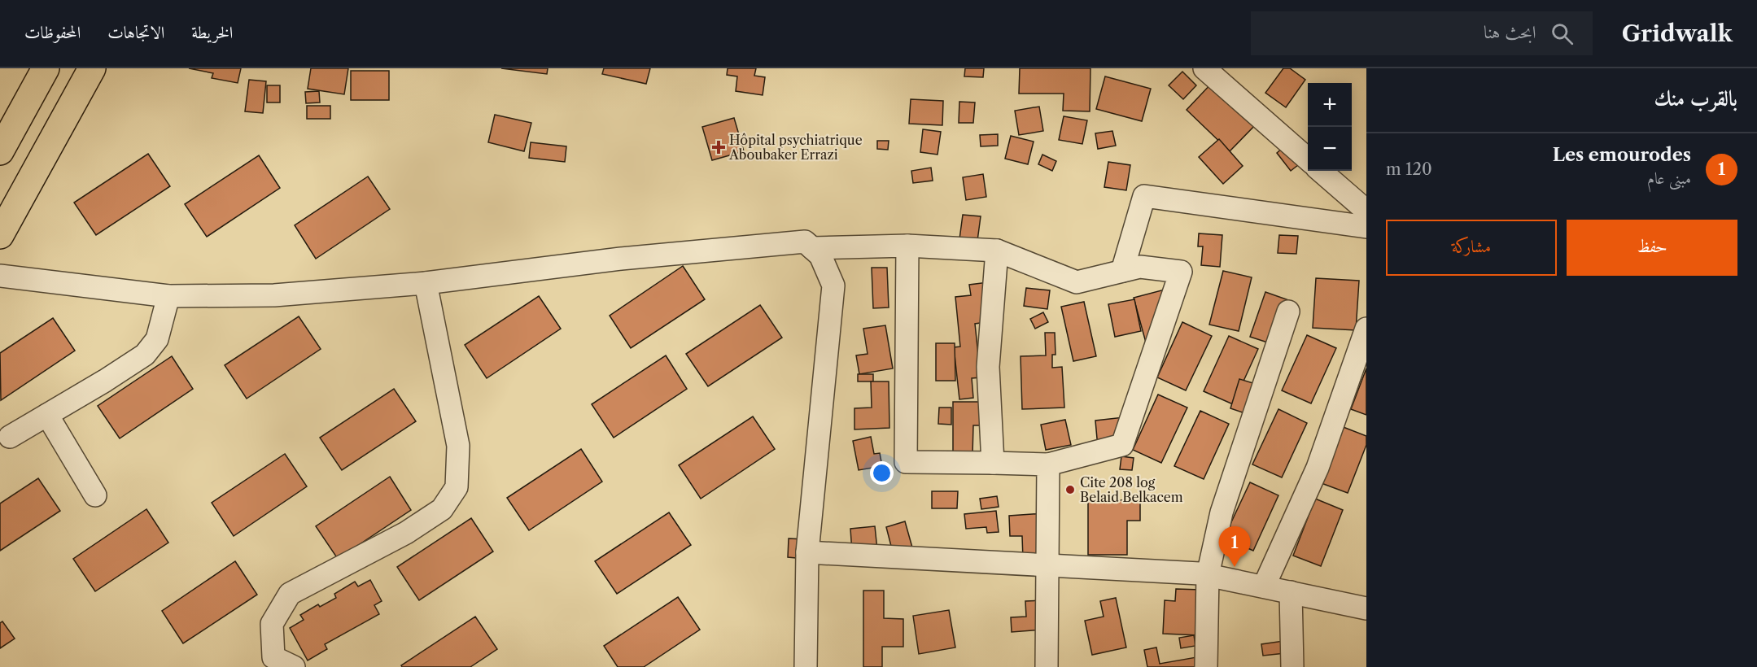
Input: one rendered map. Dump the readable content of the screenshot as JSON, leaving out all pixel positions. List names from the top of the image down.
{
  "places": {
    "health": ["Hôpital psychiatrique Aboubaker Errazi"],
    "other": ["Cite 208 log Belaid Belkacem"]
  },
  "page": {
    "header": "Gridwalk",
    "search": "ابحث هنا",
    "nav": ["الخريطة", "الاتجاهات", "المحفوظات"],
    "heading": "بالقرب منك",
    "map_buttons": ["+", "−"],
    "list": [
      {
        "mark": "1",
        "name": "Les emourodes",
        "note": "مبنى عام",
        "value": "120 m"
      }
    ],
    "buttons": ["حفظ", "مشاركة"],
    "pins": "1"
  }
}
